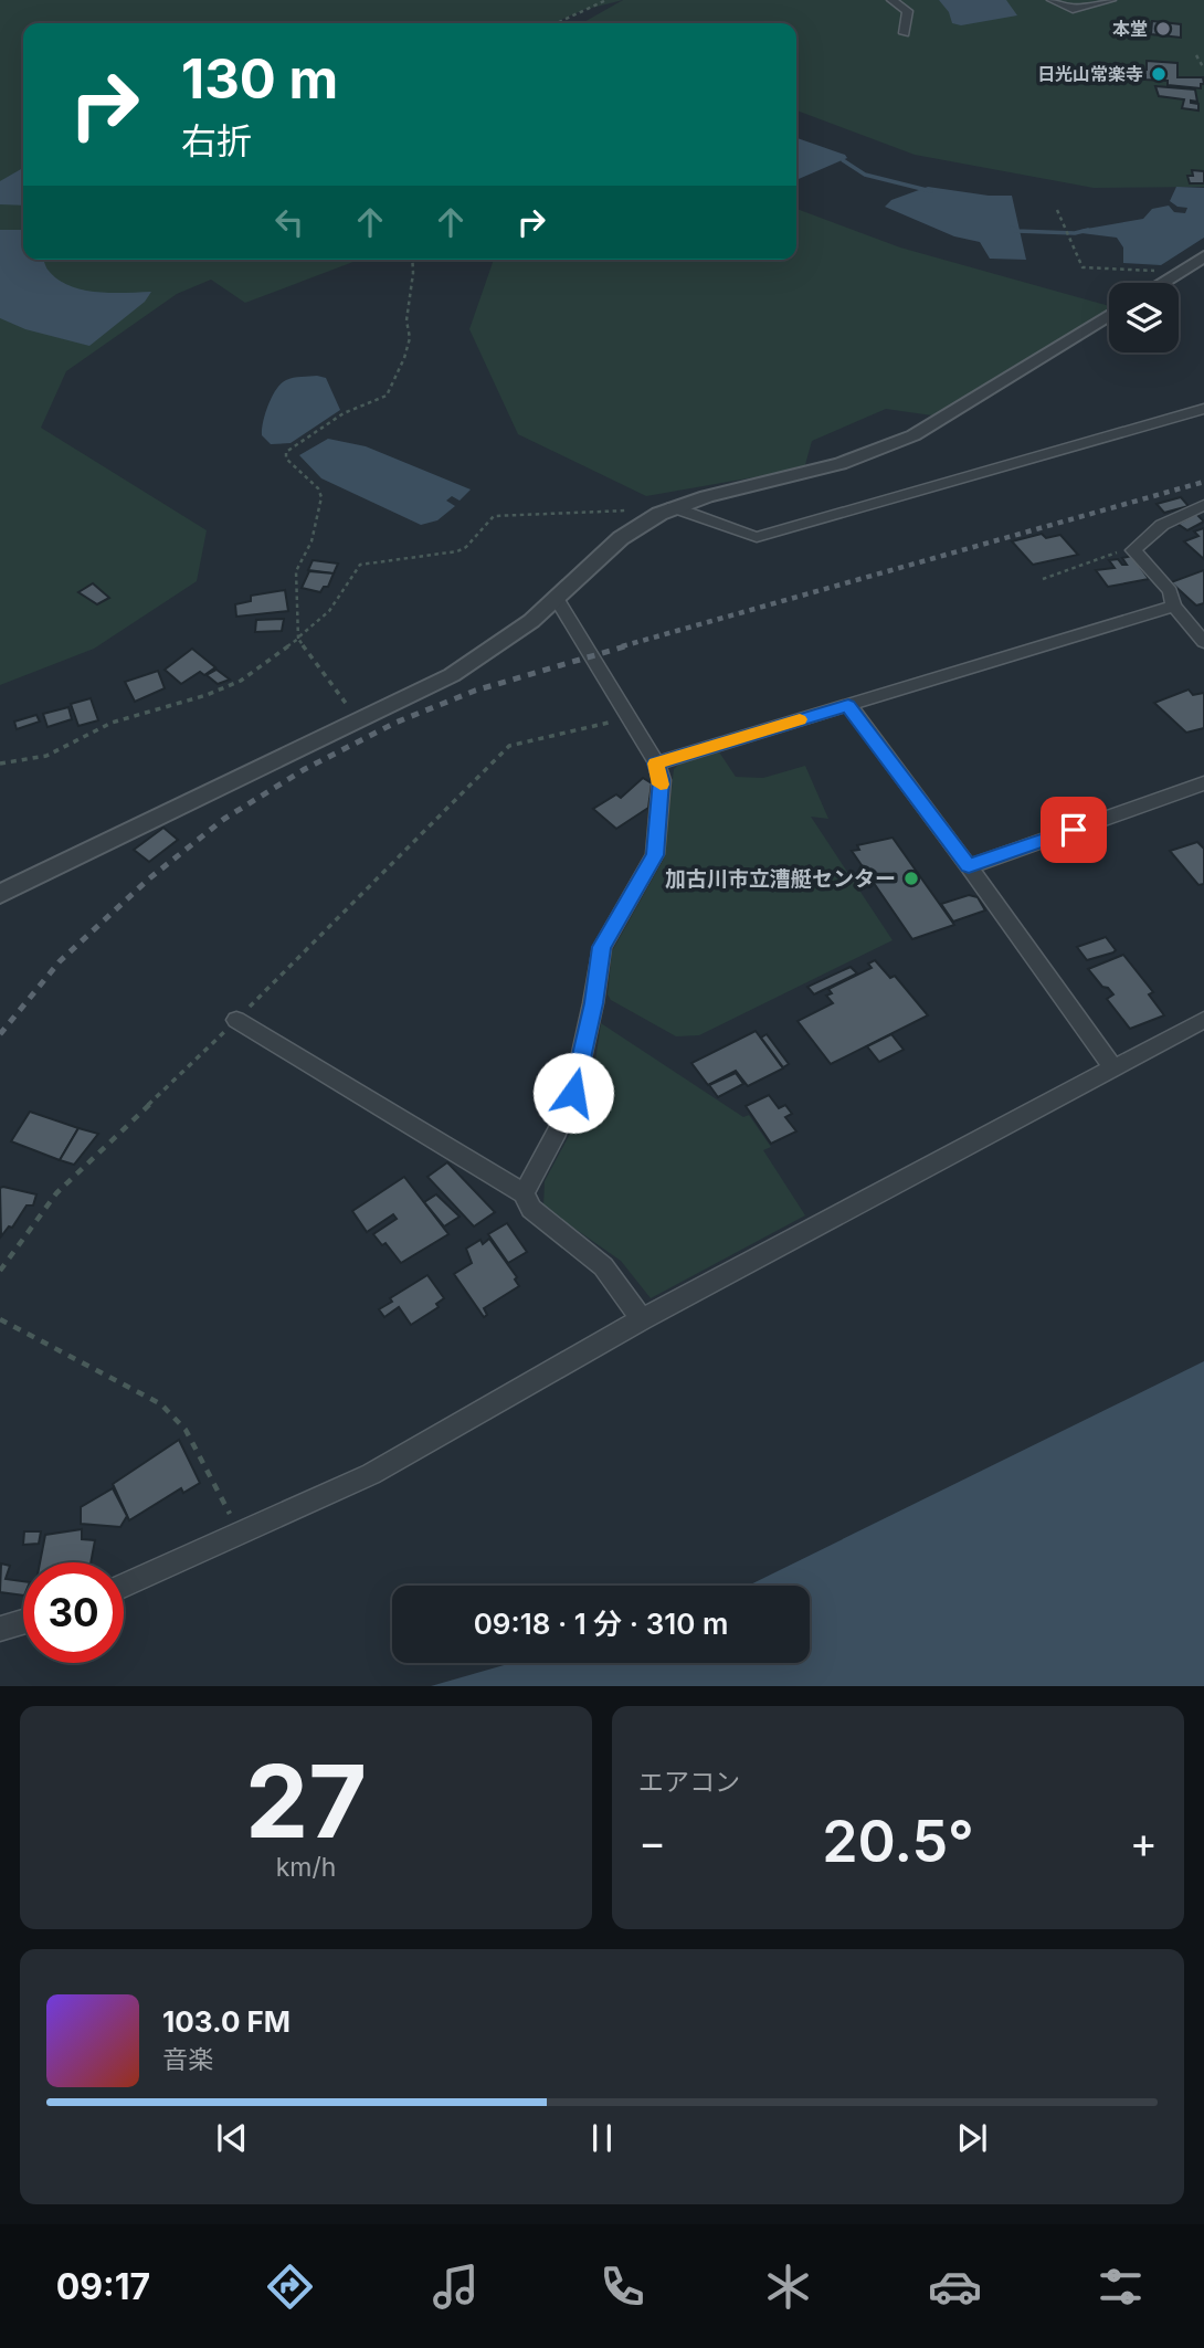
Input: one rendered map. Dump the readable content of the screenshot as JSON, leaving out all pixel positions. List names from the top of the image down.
{
  "places": ["本堂", "日光山常楽寺", "加古川市立漕艇センター"],
  "page": {
    "turn": ["130 m", "右折"],
    "limit": "30",
    "trip": "09:18 · 1 分 · 310 m",
    "tile": [
      ["27", "km/h"],
      "エアコン"
    ],
    "heat": ["−", "20.5°", "+"],
    "song": ["103.0 FM", "音楽"],
    "tabs": "09:17"
  }
}
